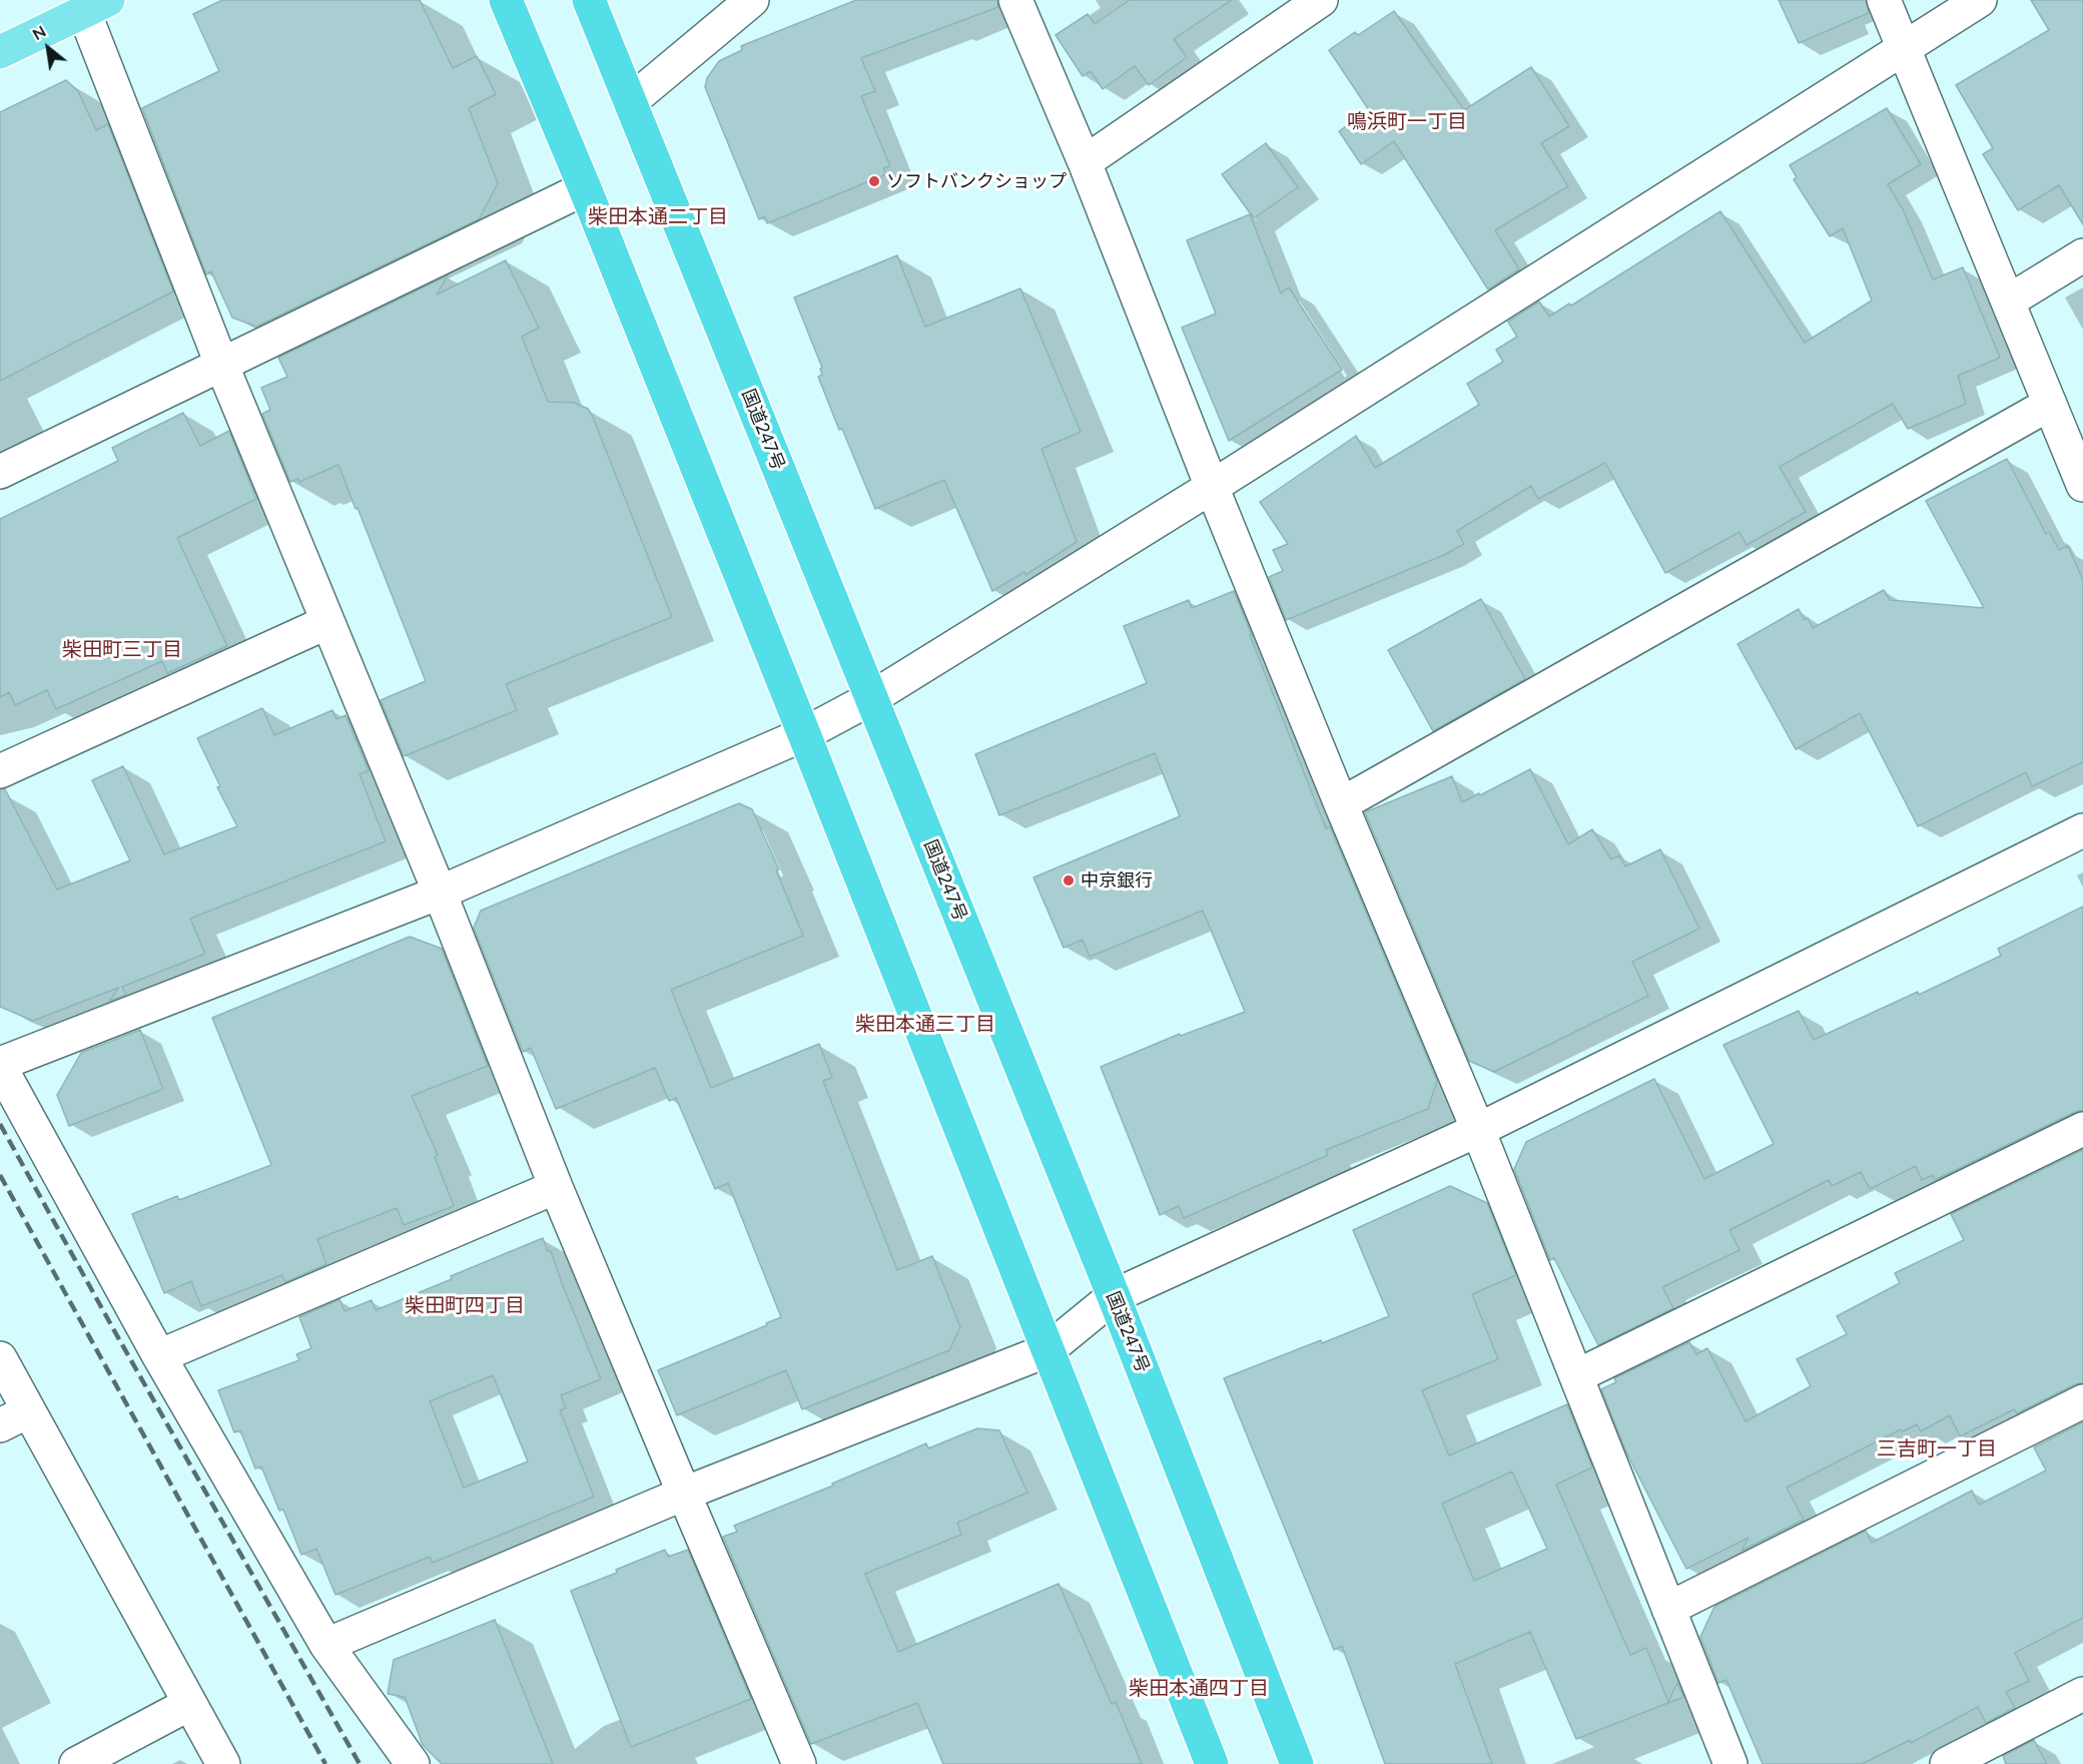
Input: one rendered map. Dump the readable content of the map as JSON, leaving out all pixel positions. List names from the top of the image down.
{
  "streets": {
    "highway": ["国道247号"]
  },
  "districts": [
    "鳴浜町一丁目",
    "柴田本通二丁目",
    "柴田町三丁目",
    "柴田本通三丁目",
    "柴田町四丁目",
    "三吉町一丁目",
    "柴田本通四丁目"
  ],
  "places": ["ソフトバンクショップ", "中京銀行"],
  "north": "top left"
}
